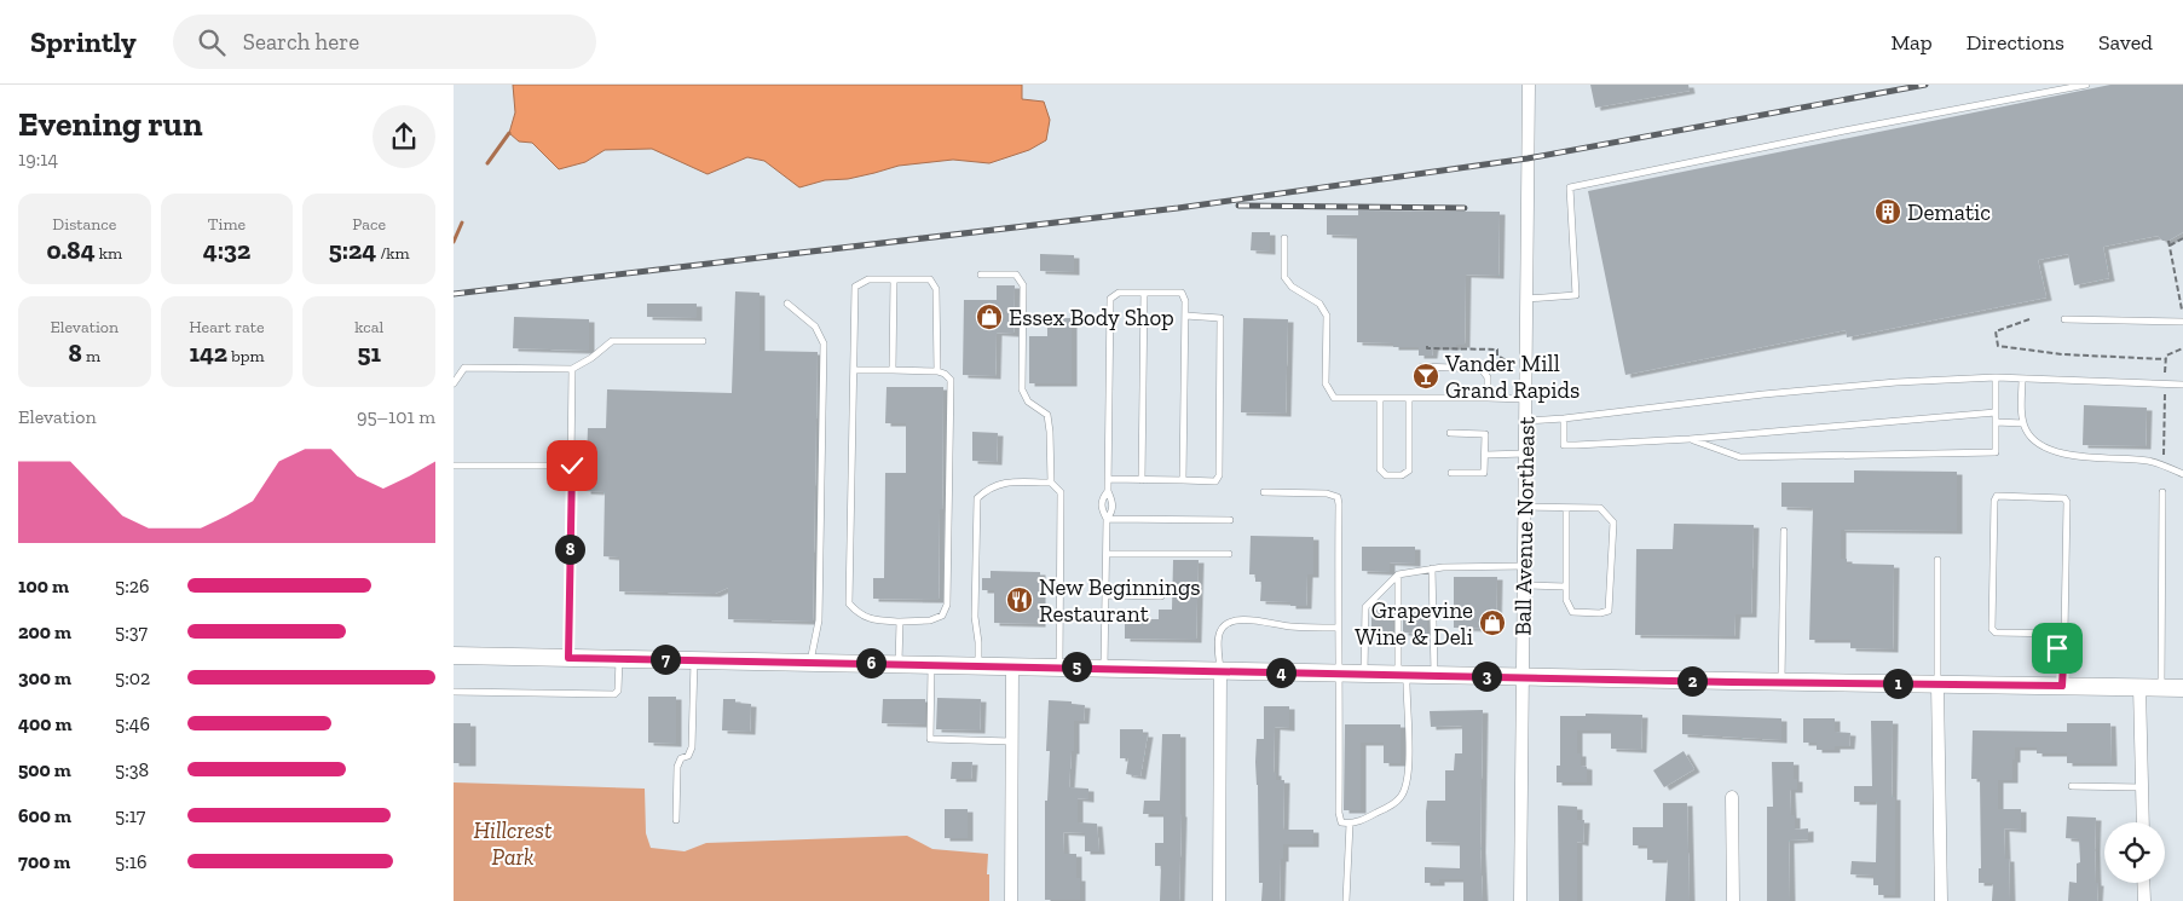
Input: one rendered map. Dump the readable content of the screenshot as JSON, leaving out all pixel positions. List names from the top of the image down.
{
  "streets": {
    "street": ["Ball Avenue Northeast"]
  },
  "parks": ["Hillcrest Park"],
  "places": {
    "building": ["Dematic"],
    "shop": ["Essex Body Shop", "Grapevine Wine & Deli"],
    "bar": ["Vander Mill Grand Rapids"],
    "restaurant": ["New Beginnings Restaurant"]
  },
  "page": {
    "header": "Sprintly",
    "search": "Search here",
    "nav": ["Map", "Directions", "Saved"],
    "heading": ["Evening run", "19:14"],
    "stats": [
      ["Distance", "0.84 km"],
      ["Time", "4:32"],
      ["Pace", "5:24 /km"],
      ["Elevation", "8 m"],
      ["Heart rate", "142 bpm"],
      ["kcal", "51"]
    ],
    "chart": ["Elevation", "95–101 m"],
    "pins": [
      "8",
      "7",
      "6",
      "5",
      "4",
      "3",
      "2",
      "1"
    ],
    "list": [
      {
        "name": "100 m",
        "note": "5:26"
      },
      {
        "name": "200 m",
        "note": "5:37"
      },
      {
        "name": "300 m",
        "note": "5:02"
      },
      {
        "name": "400 m",
        "note": "5:46"
      },
      {
        "name": "500 m",
        "note": "5:38"
      },
      {
        "name": "600 m",
        "note": "5:17"
      },
      {
        "name": "700 m",
        "note": "5:16"
      }
    ]
  }
}
